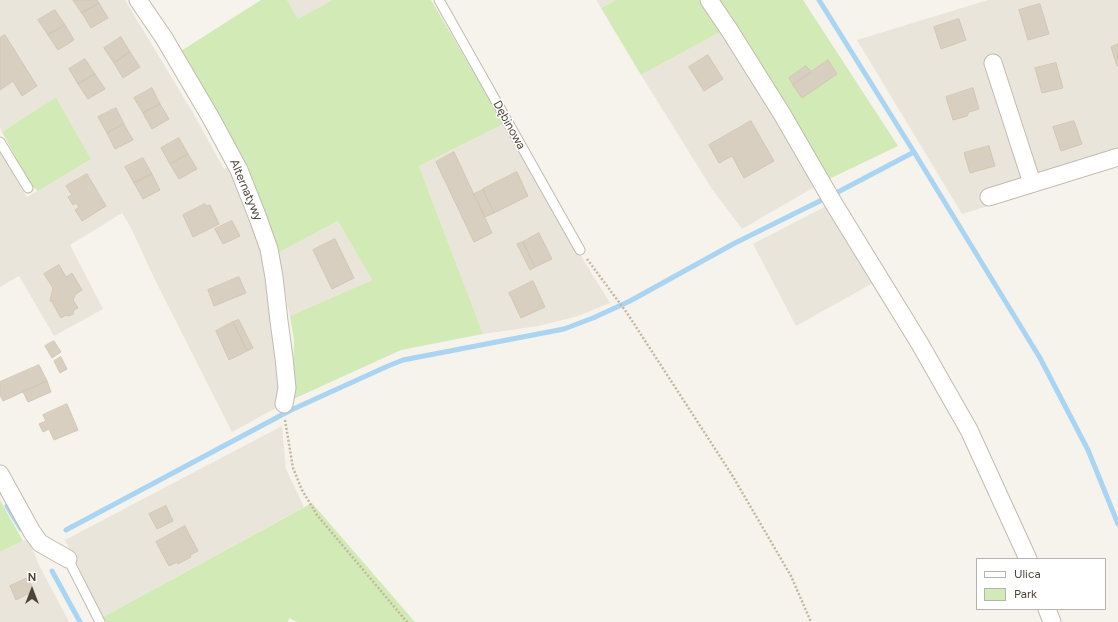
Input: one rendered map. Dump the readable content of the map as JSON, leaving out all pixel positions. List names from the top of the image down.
{
  "streets": {
    "street": ["Alternatywy"],
    "lane": ["Dębinowa"]
  },
  "legend": ["Ulica", "Park"],
  "north": "top"
}
